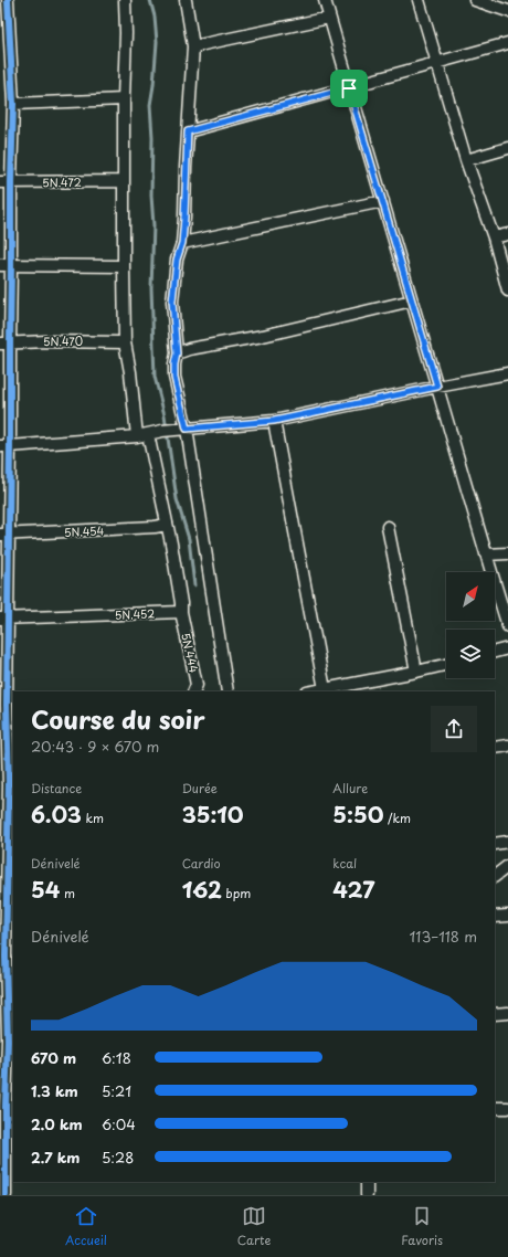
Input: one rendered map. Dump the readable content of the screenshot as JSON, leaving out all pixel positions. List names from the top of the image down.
{
  "streets": {
    "street": [
      "5N.472",
      "5N.470",
      "5N.454",
      "5N.452",
      "5N.444"
    ]
  },
  "crossings": [
    ["5N.452", "5N.444"]
  ],
  "north": "top right",
  "page": {
    "heading": ["Course du soir", "20:43 · 9 × 670 m"],
    "stats": [
      ["Distance", "6.03 km"],
      ["Durée", "35:10"],
      ["Allure", "5:50 /km"],
      ["Dénivelé", "54 m"],
      ["Cardio", "162 bpm"],
      ["kcal", "427"]
    ],
    "chart": ["Dénivelé", "113–118 m"],
    "list": [
      {
        "name": "670 m",
        "note": "6:18"
      },
      {
        "name": "1.3 km",
        "note": "5:21"
      },
      {
        "name": "2.0 km",
        "note": "6:04"
      },
      {
        "name": "2.7 km",
        "note": "5:28"
      }
    ],
    "tabs": ["Accueil", "Carte", "Favoris"]
  }
}
